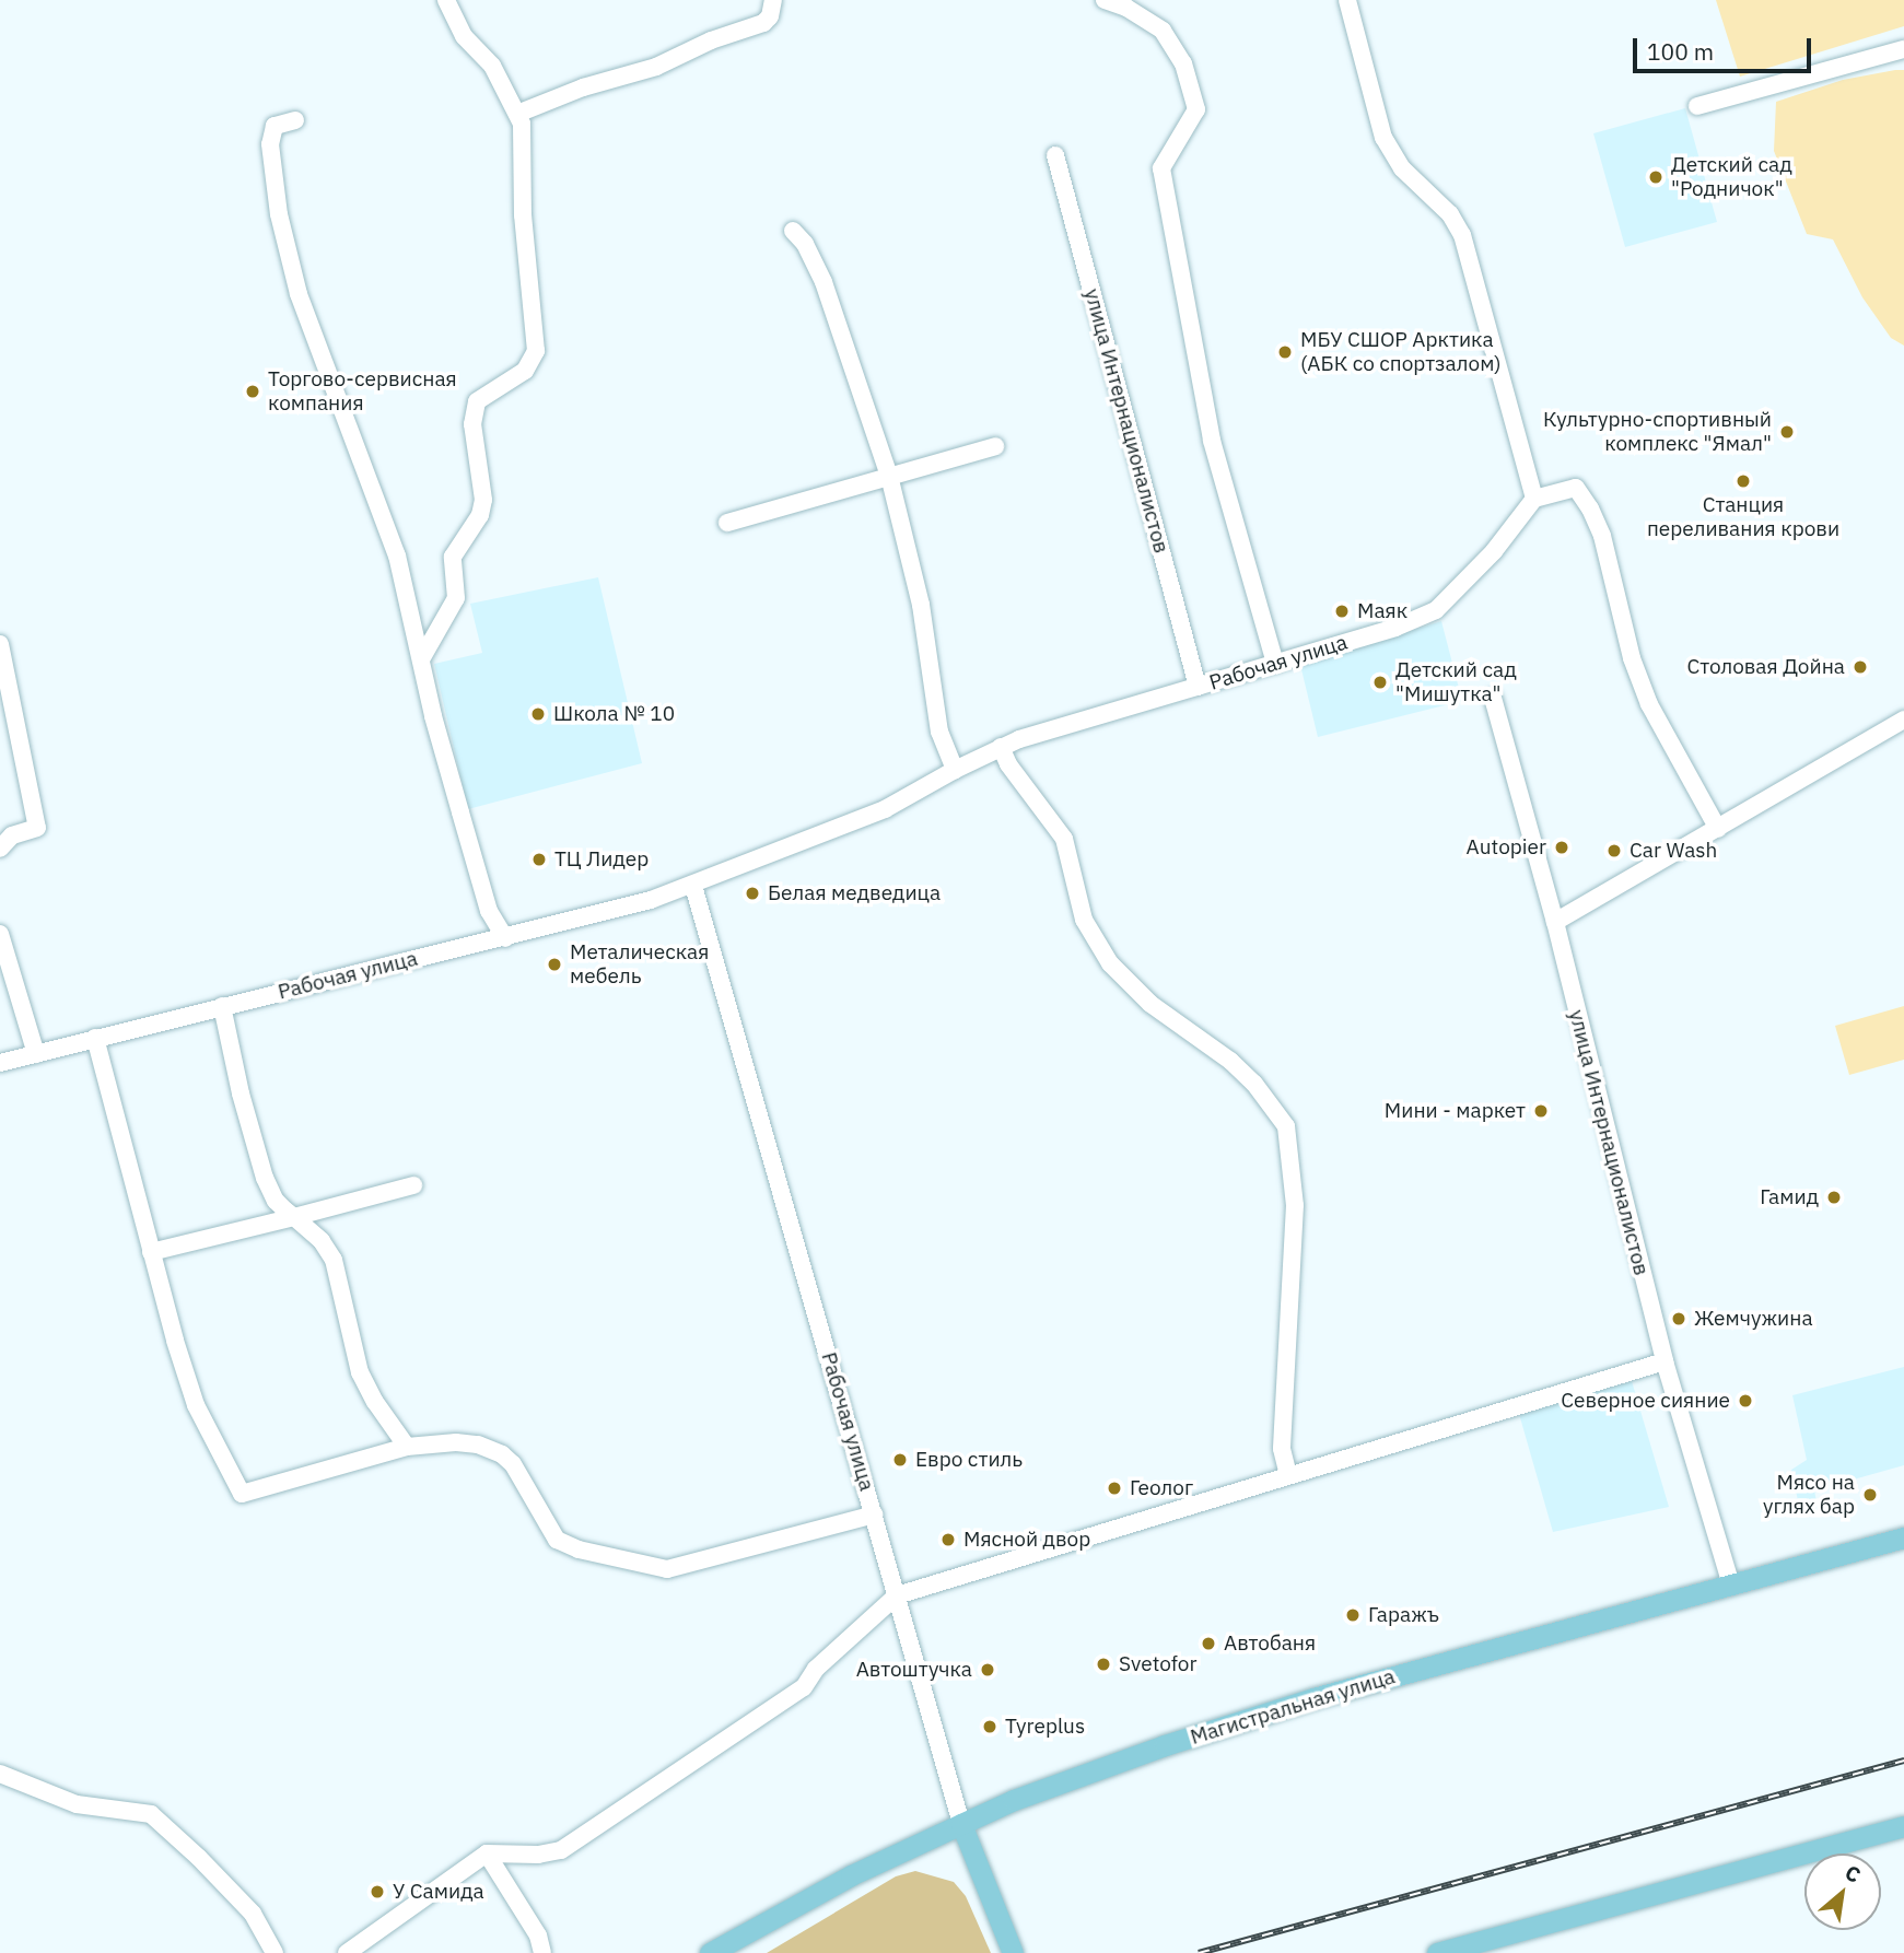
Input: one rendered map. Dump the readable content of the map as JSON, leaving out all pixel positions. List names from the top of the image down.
{
  "streets": {
    "main road": ["Рабочая улица", "Магистральная улица"],
    "street": ["улица Интернационалистов"]
  },
  "crossings": [
    ["улица Интернационалистов", "Рабочая улица"],
    ["улица Интернационалистов", "Магистральная улица"],
    ["Рабочая улица", "Магистральная улица"]
  ],
  "places": [
    "Детский сад \"Родничок\"",
    "МБУ СШОР Арктика (АБК со спортзалом)",
    "Торгово-сервисная компания",
    "Культурно-спортивный комплекс \"Ямал\"",
    "Станция переливания крови",
    "Маяк",
    "Столовая Дойна",
    "Детский сад \"Мишутка\"",
    "Школа № 10",
    "Autopier",
    "Car Wash",
    "ТЦ Лидер",
    "Белая медведица",
    "Металическая мебель",
    "Мини - маркет",
    "Гамид",
    "Жемчужина",
    "Северное сияние",
    "Евро стиль",
    "Геолог",
    "Мясо на углях бар",
    "Мясной двор",
    "Гаражъ",
    "Автобаня",
    "Svetofor",
    "Автоштучка",
    "Tyreplus",
    "У Самида"
  ],
  "scale_bar": "100 m",
  "north": "top right"
}
